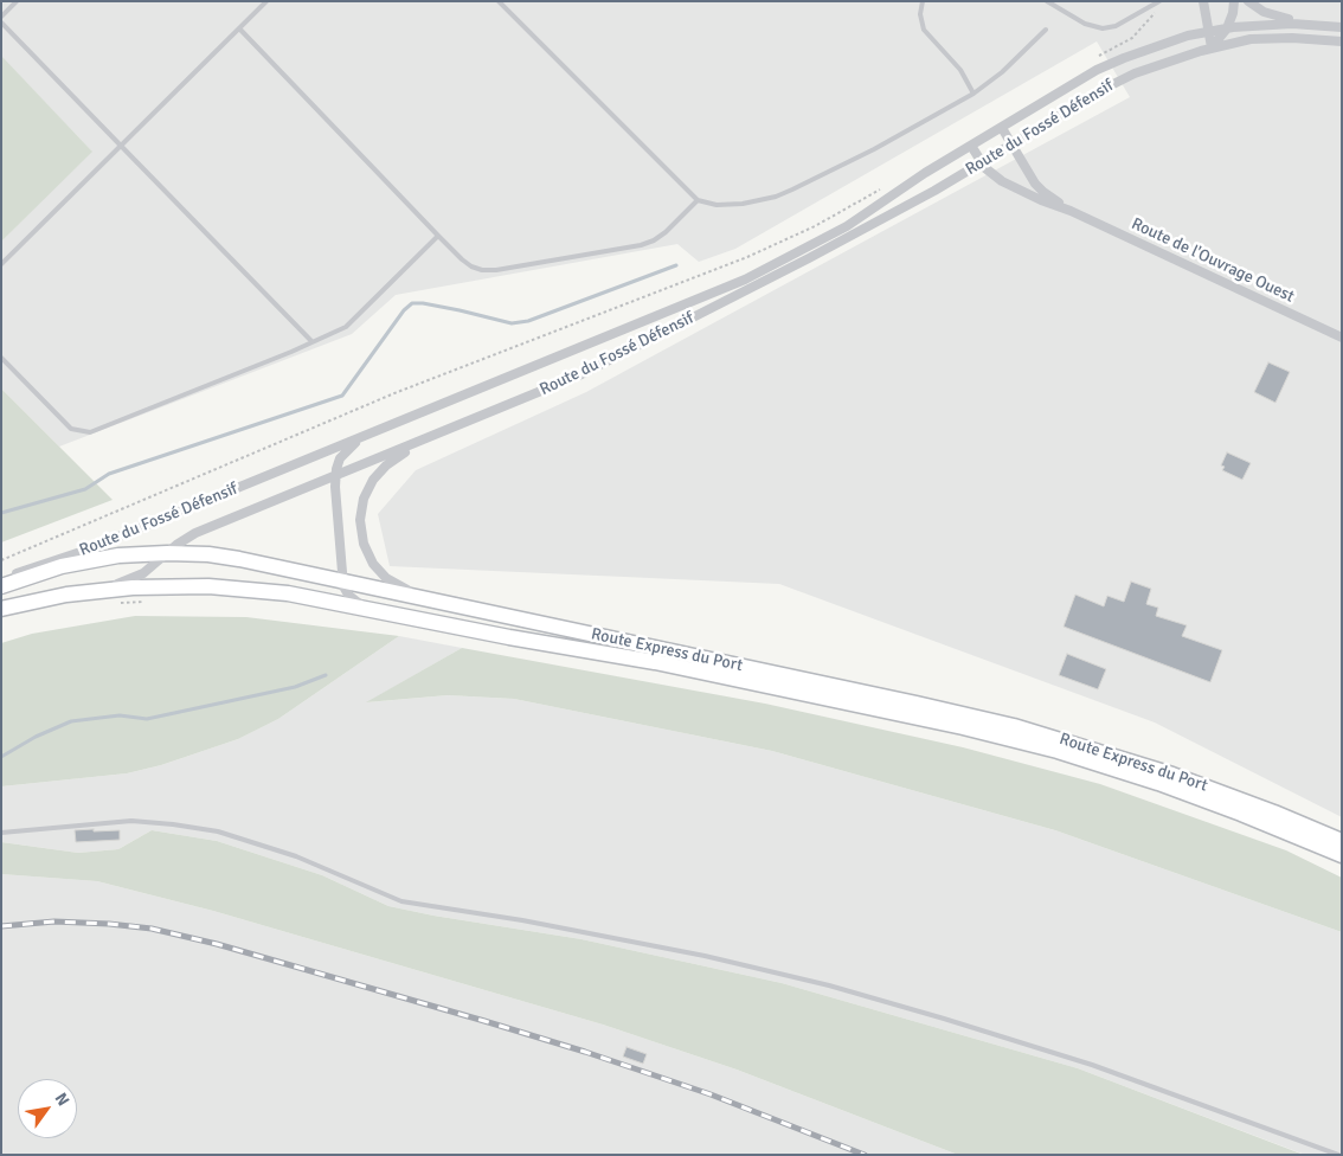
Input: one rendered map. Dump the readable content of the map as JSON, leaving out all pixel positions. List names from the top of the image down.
{
  "streets": {
    "main road": ["Route du Fossé Défensif", "Route Express du Port"],
    "street": ["Route de l'Ouvrage Ouest"]
  },
  "crossings": [
    ["Route du Fossé Défensif", "Route de l'Ouvrage Ouest"],
    ["Route du Fossé Défensif", "Route Express du Port"]
  ],
  "north": "top right"
}
